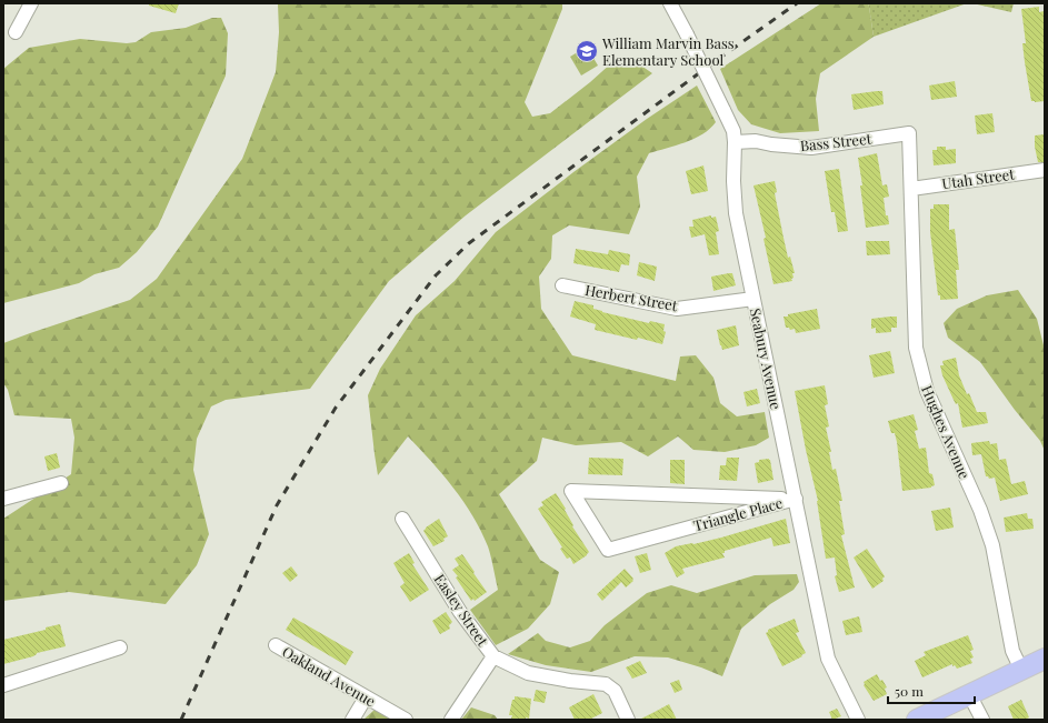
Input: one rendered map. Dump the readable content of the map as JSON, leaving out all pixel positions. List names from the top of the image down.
{
  "streets": {
    "street": [
      "Bass Street",
      "Utah Street",
      "Herbert Street",
      "Seabury Avenue",
      "Hughes Avenue",
      "Triangle Place",
      "Easley Street",
      "Oakland Avenue"
    ]
  },
  "crossings": [
    ["Bass Street", "Seabury Avenue"],
    ["Bass Street", "Hughes Avenue"],
    ["Utah Street", "Hughes Avenue"],
    ["Herbert Street", "Seabury Avenue"],
    ["Seabury Avenue", "Triangle Place"]
  ],
  "places": {
    "school or university": ["William Marvin Bass Elementary School"]
  },
  "scale_bar": "50 m"
}
